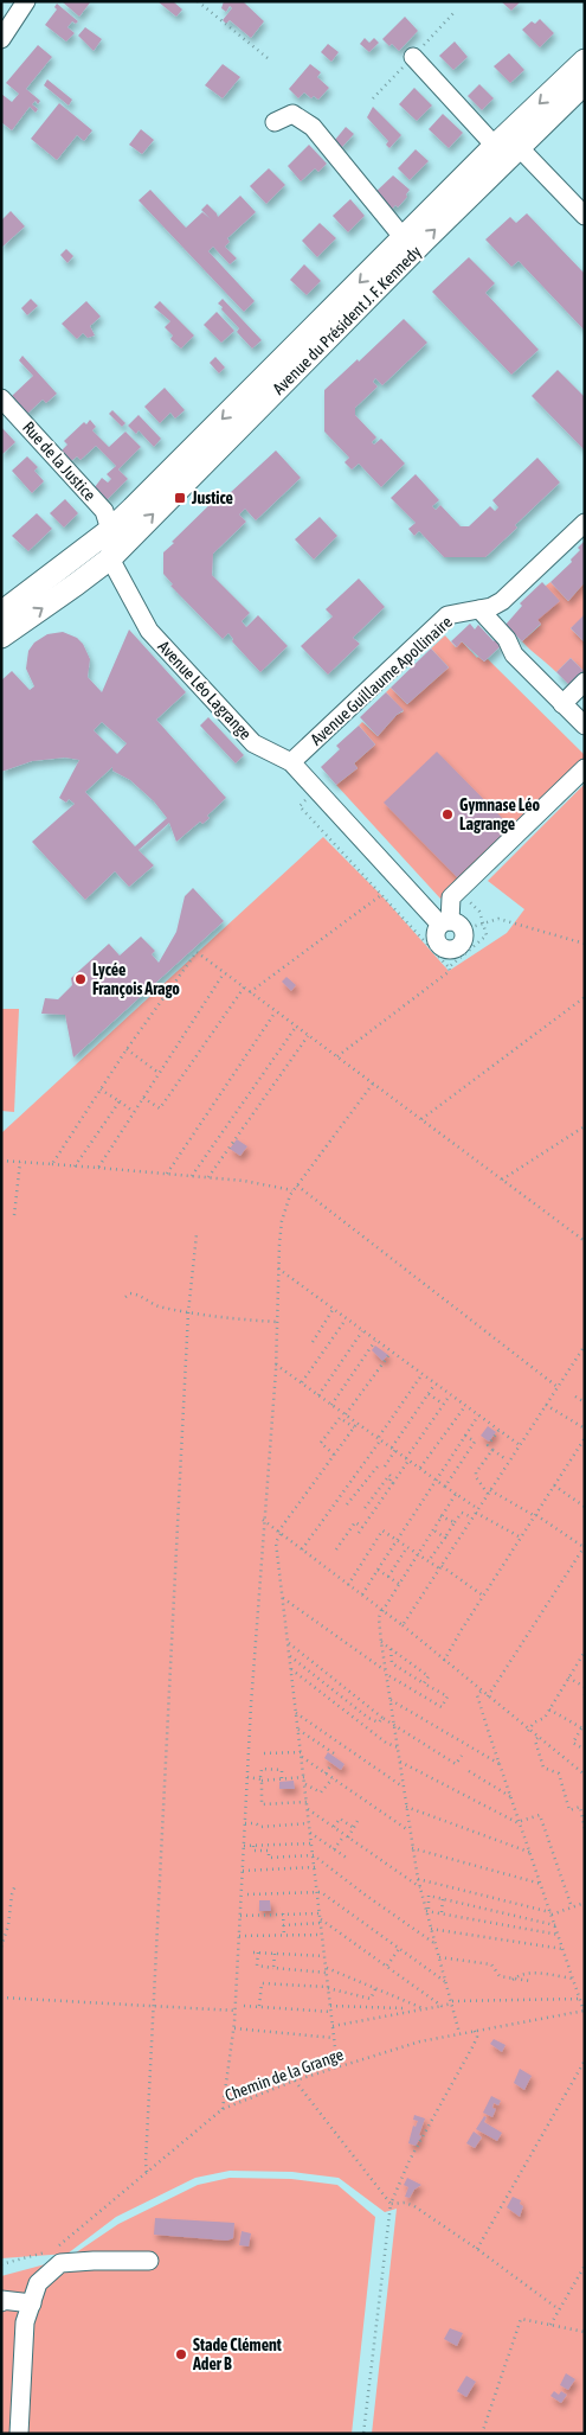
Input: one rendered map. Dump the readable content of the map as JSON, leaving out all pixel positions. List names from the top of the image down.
{
  "streets": {
    "main road": ["Avenue du Président J. F. Kennedy"],
    "street": ["Rue de la Justice", "Avenue Guillaume Apollinaire", "Avenue Léo Lagrange"],
    "path": ["Chemin de la Grange"]
  },
  "crossings": [
    ["Avenue du Président J. F. Kennedy", "Rue de la Justice"],
    ["Avenue du Président J. F. Kennedy", "Avenue Léo Lagrange"],
    ["Rue de la Justice", "Avenue Léo Lagrange"],
    ["Avenue Guillaume Apollinaire", "Avenue Léo Lagrange"]
  ],
  "places": {
    "transit": ["Justice"],
    "other": ["Gymnase Léo Lagrange", "Lycée François Arago", "Stade Clément Ader B"]
  }
}
